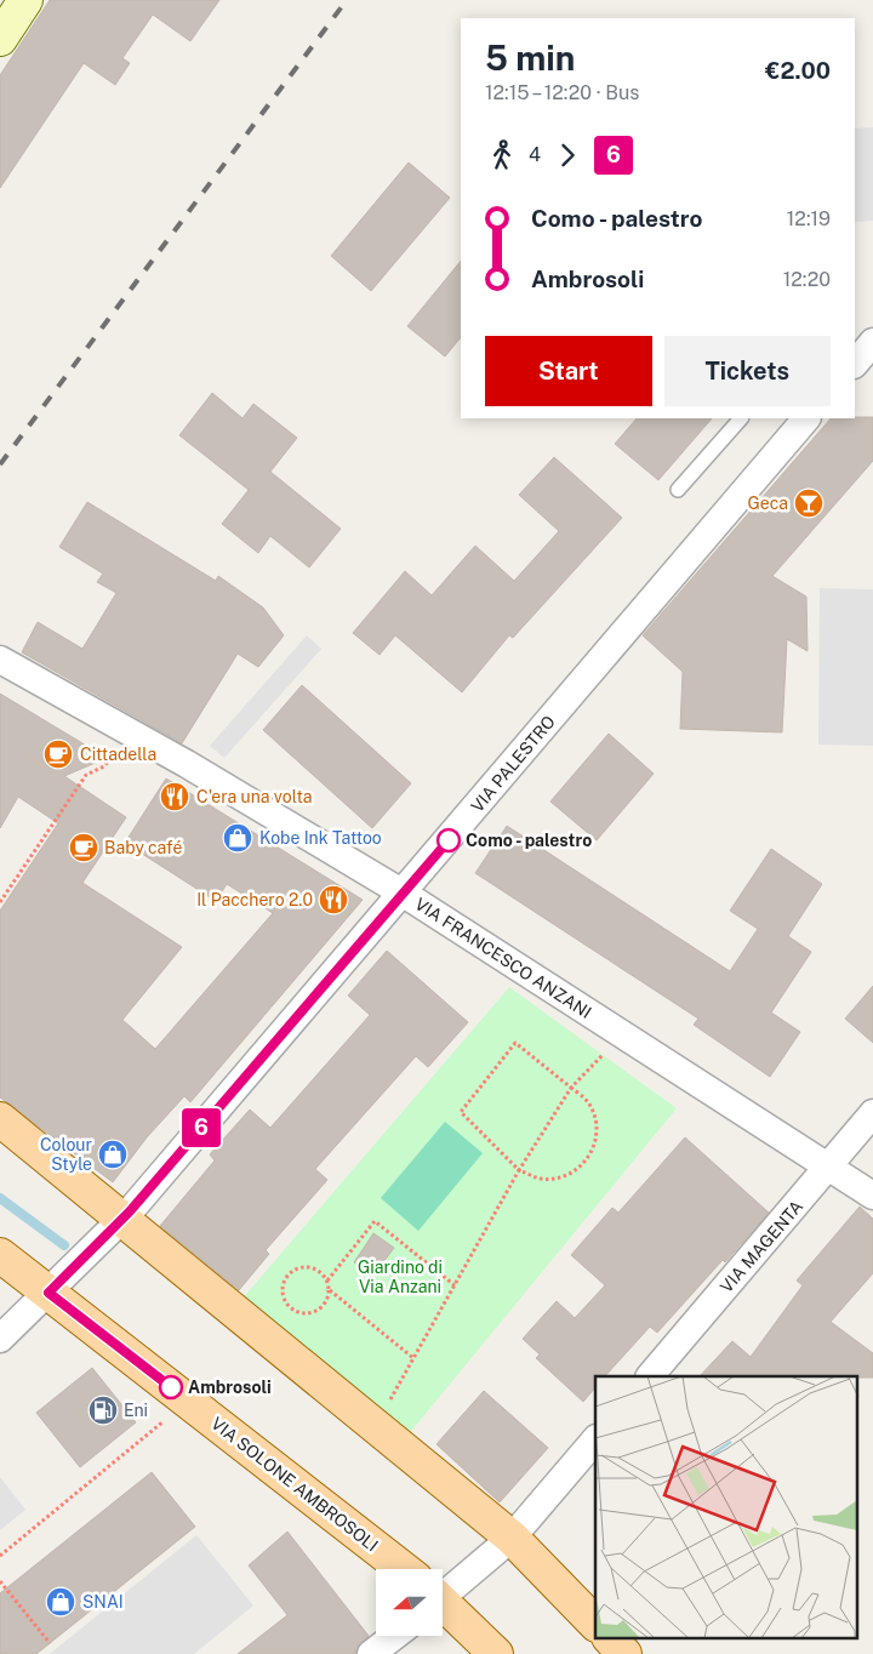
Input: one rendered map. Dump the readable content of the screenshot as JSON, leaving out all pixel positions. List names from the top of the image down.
{
  "streets": {
    "main road": ["VIA SOLONE AMBROSOLI"],
    "street": ["VIA PALESTRO", "VIA FRANCESCO ANZANI", "VIA MAGENTA"]
  },
  "crossings": [
    ["VIA PALESTRO", "VIA FRANCESCO ANZANI"],
    ["VIA PALESTRO", "VIA SOLONE AMBROSOLI"],
    ["VIA FRANCESCO ANZANI", "VIA MAGENTA"]
  ],
  "parks": ["Giardino di Via Anzani"],
  "places": {
    "bar": ["Geca"],
    "cafe": ["Cittadella", "Baby café"],
    "restaurant": ["C'era una volta", "Il Pacchero 2.0"],
    "shop": ["Kobe Ink Tattoo", "Colour Style", "SNAI"],
    "other": ["Como - palestro", "Ambrosoli"],
    "fuel station": ["Eni"]
  },
  "lines": ["bus line 6"],
  "north": "left",
  "page": {
    "on_map": "6",
    "heading": ["5 min", "12:15 – 12:20 · Bus", "€2.00"],
    "legs": ["4", "6"],
    "list": [
      {
        "name": "Como - palestro",
        "value": "12:19"
      },
      {
        "name": "Ambrosoli",
        "value": "12:20"
      }
    ],
    "buttons": ["Start", "Tickets"]
  }
}
